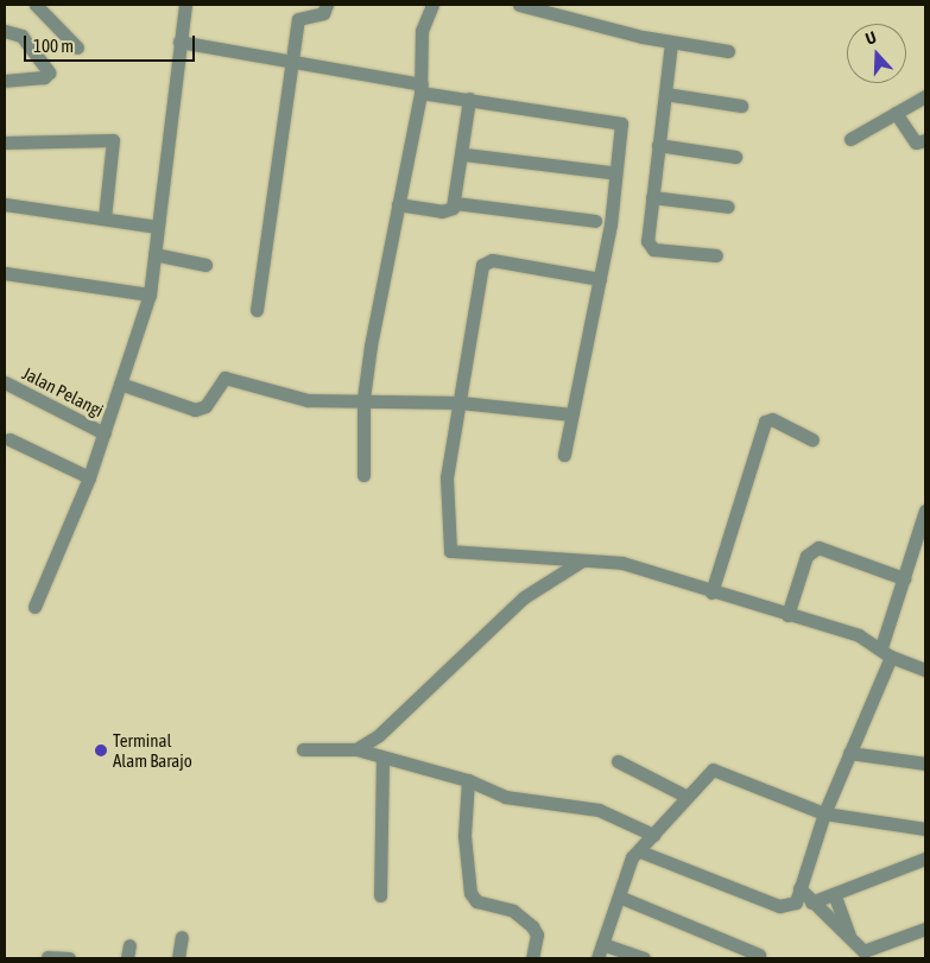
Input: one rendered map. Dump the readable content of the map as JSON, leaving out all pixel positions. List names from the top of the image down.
{
  "streets": {
    "street": ["Jalan Pelangi"]
  },
  "places": ["Terminal Alam Barajo"],
  "scale_bar": "100 m",
  "north": "top"
}
